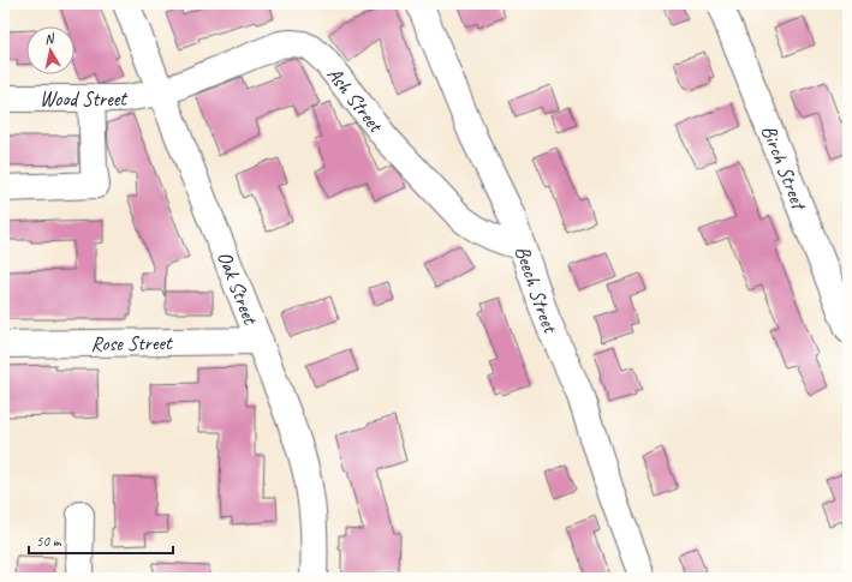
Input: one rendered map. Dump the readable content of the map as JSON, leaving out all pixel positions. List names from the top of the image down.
{
  "streets": {
    "street": [
      "Wood Street",
      "Ash Street",
      "Birch Street",
      "Oak Street",
      "Beech Street",
      "Rose Street"
    ]
  },
  "crossings": [
    ["Wood Street", "Ash Street"],
    ["Wood Street", "Oak Street"],
    ["Ash Street", "Oak Street"],
    ["Ash Street", "Beech Street"],
    ["Oak Street", "Rose Street"]
  ],
  "scale_bar": "50 m",
  "north": "top"
}
